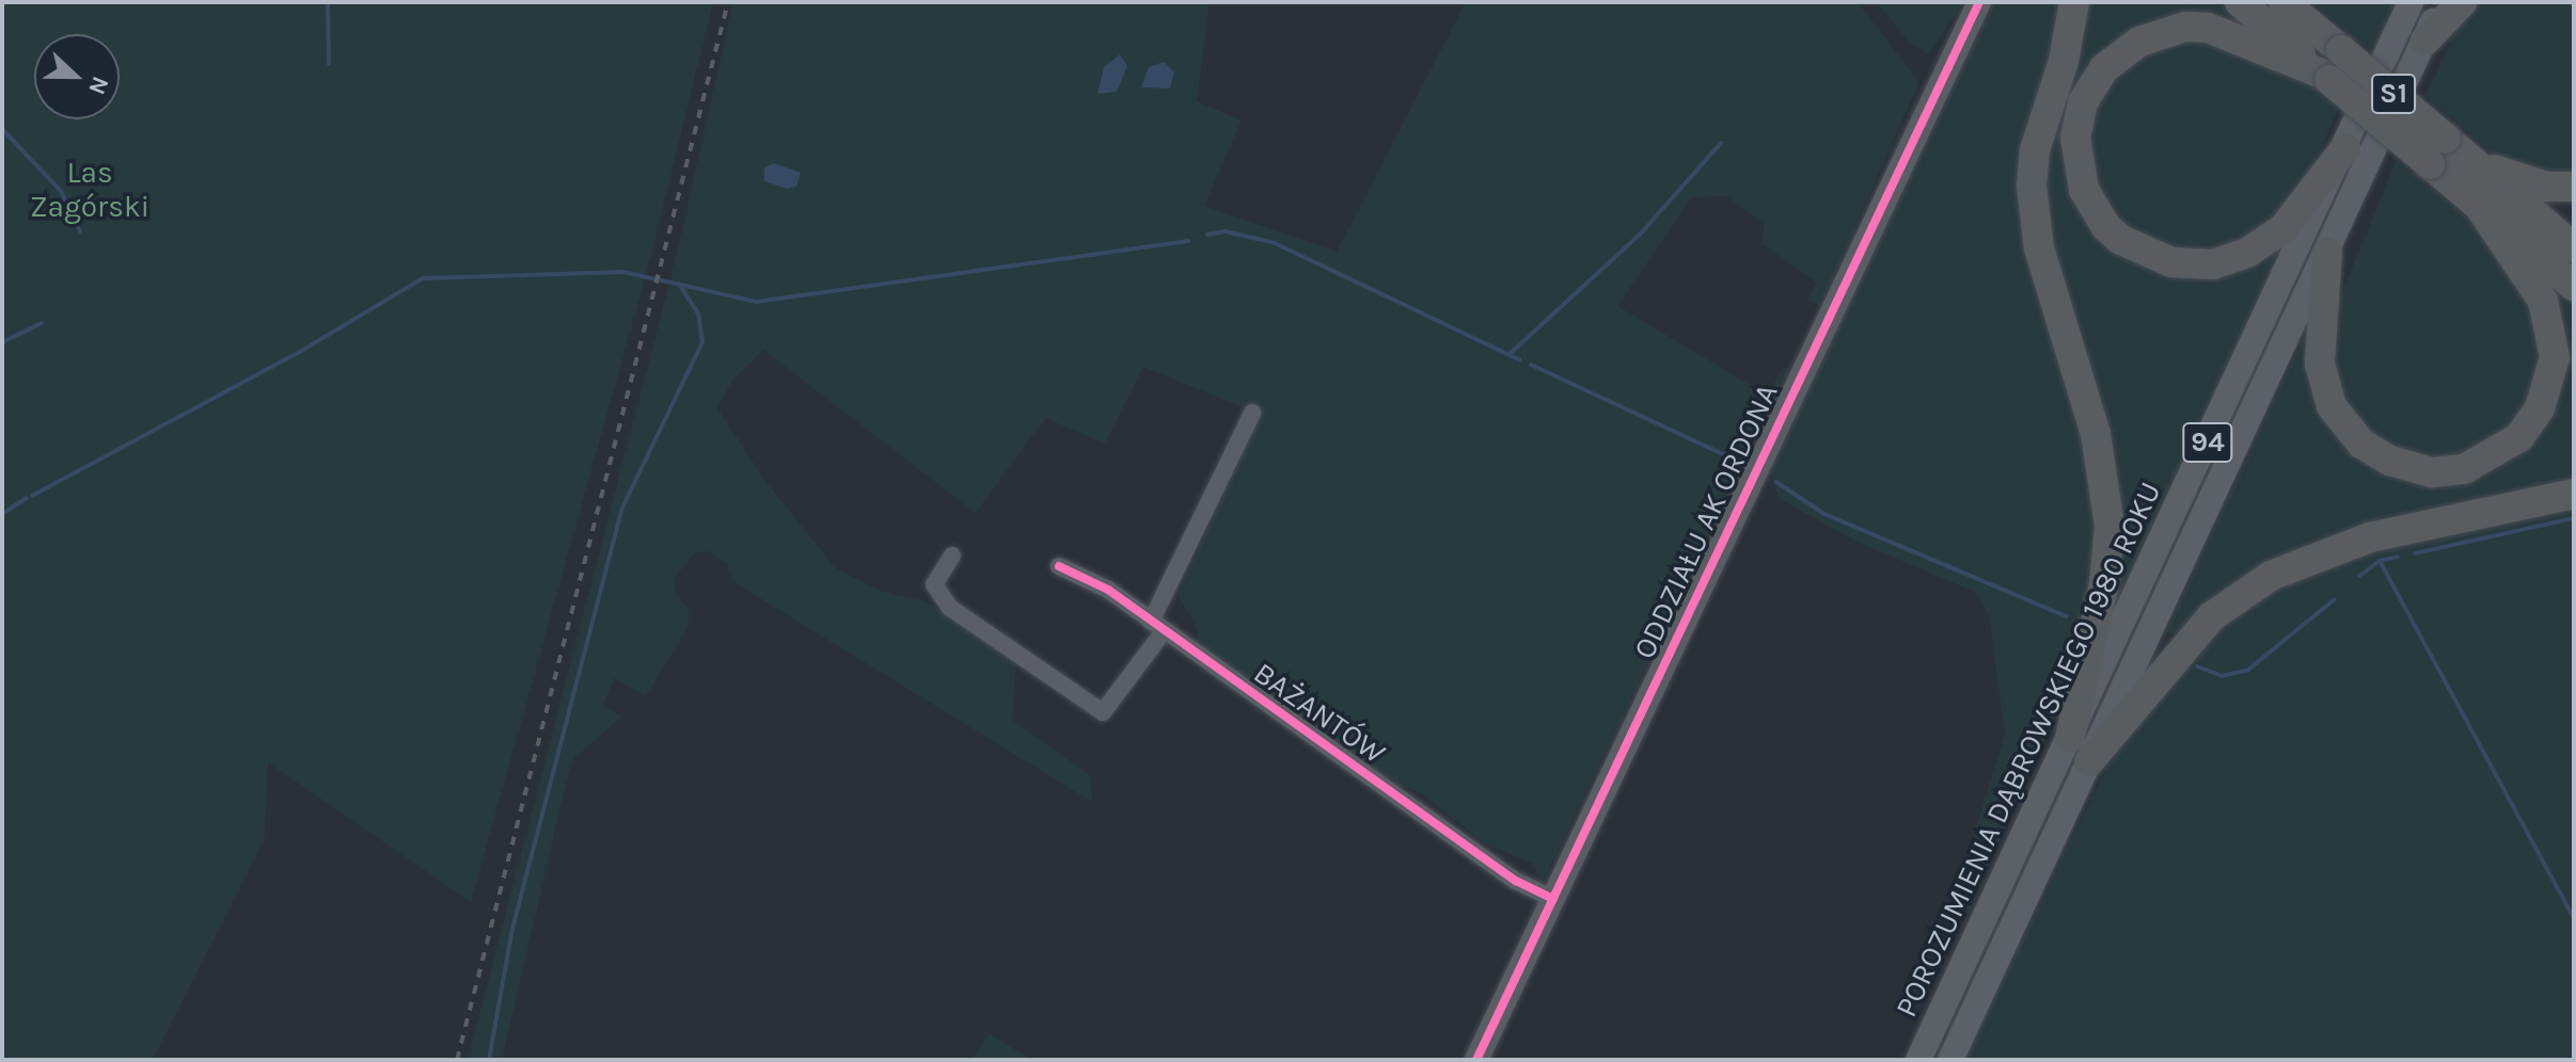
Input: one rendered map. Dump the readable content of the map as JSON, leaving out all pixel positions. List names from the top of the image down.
{
  "streets": {
    "highway": ["S1"],
    "main road": ["94", "POROZUMIENIA DĄBROWSKIEGO 1980 ROKU"],
    "street": ["ODDZIAŁU AK ORDONA", "BAŻANTÓW"]
  },
  "crossings": [
    ["ODDZIAŁU AK ORDONA", "BAŻANTÓW"]
  ],
  "parks": ["Las Zagórski"],
  "north": "right"
}
